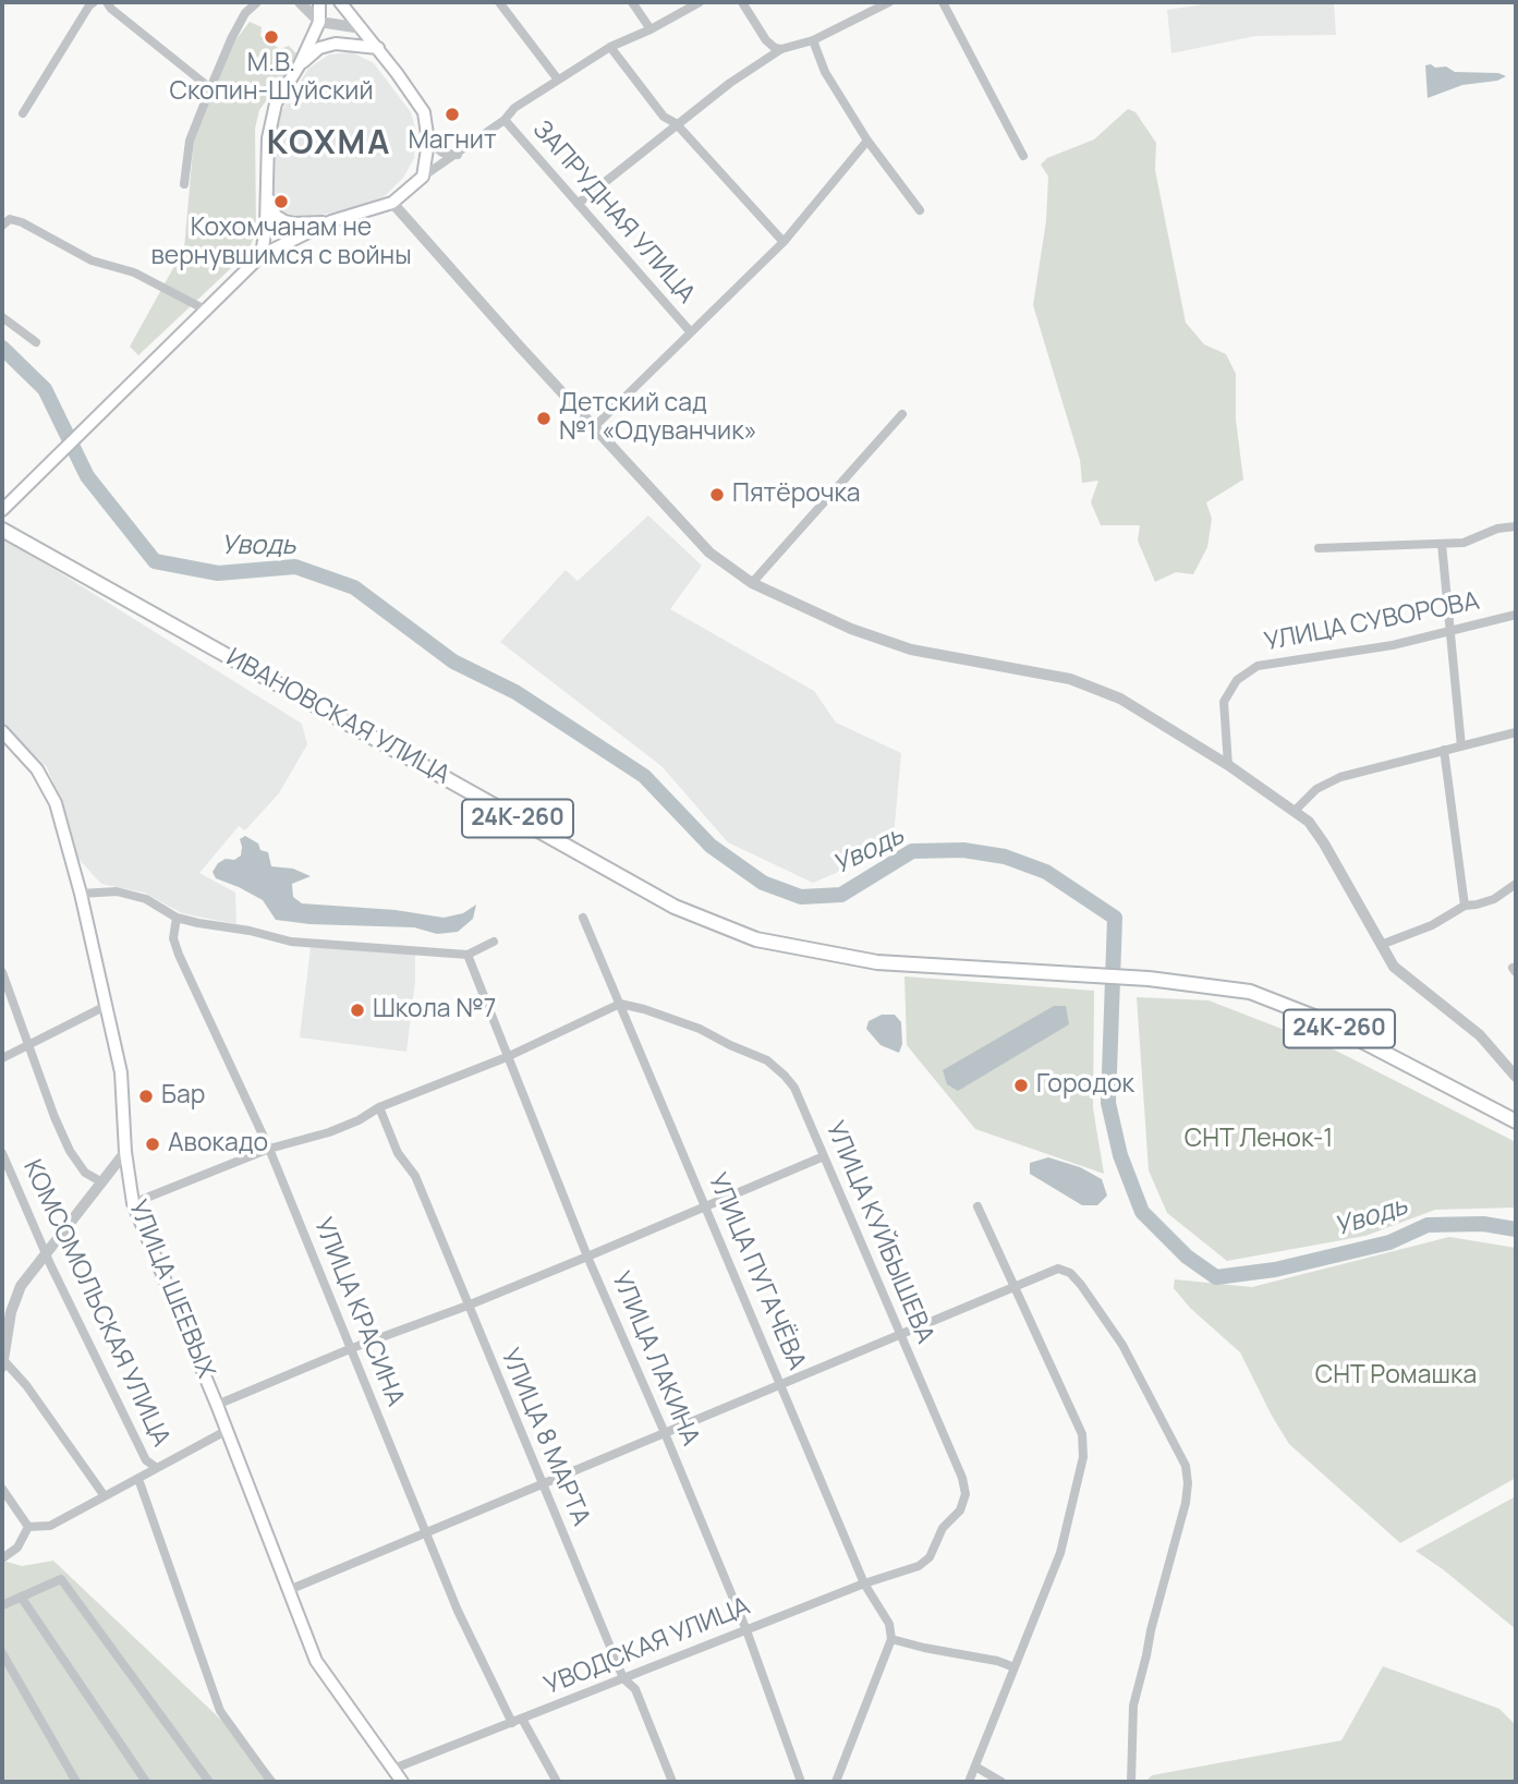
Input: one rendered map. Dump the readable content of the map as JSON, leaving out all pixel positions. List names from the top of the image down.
{
  "streets": {
    "main road": ["ИВАНОВСКАЯ УЛИЦА", "24К-260", "УЛИЦА ШЕЕВЫХ"],
    "street": [
      "ЗАПРУДНАЯ УЛИЦА",
      "УЛИЦА СУВОРОВА",
      "УЛИЦА КУЙБЫШЕВА",
      "УЛИЦА ПУГАЧЁВА",
      "КОМСОМОЛЬСКАЯ УЛИЦА",
      "УЛИЦА КРАСИНА",
      "УЛИЦА ЛАКИНА",
      "УЛИЦА 8 МАРТА",
      "УВОДСКАЯ УЛИЦА"
    ]
  },
  "crossings": [
    ["УЛИЦА КУЙБЫШЕВА", "УЛИЦА ПУГАЧЁВА"],
    ["УЛИЦА КУЙБЫШЕВА", "УВОДСКАЯ УЛИЦА"],
    ["УЛИЦА ПУГАЧЁВА", "УВОДСКАЯ УЛИЦА"],
    ["УЛИЦА ШЕЕВЫХ", "УВОДСКАЯ УЛИЦА"],
    ["УЛИЦА КРАСИНА", "УВОДСКАЯ УЛИЦА"],
    ["УЛИЦА ЛАКИНА", "УВОДСКАЯ УЛИЦА"],
    ["УЛИЦА 8 МАРТА", "УВОДСКАЯ УЛИЦА"]
  ],
  "districts": ["КОХМА"],
  "water": ["Уводь"],
  "parks": ["СНТ Ленок-1", "СНТ Ромашка"],
  "places": [
    "М.В. Скопин-Шуйский",
    "Магнит",
    "Кохомчанам не вернувшимся с войны",
    "Детский сад №1 «Одуванчик»",
    "Пятёрочка",
    "Школа №7",
    "Городок",
    "Бар",
    "Авокадо"
  ]
}
